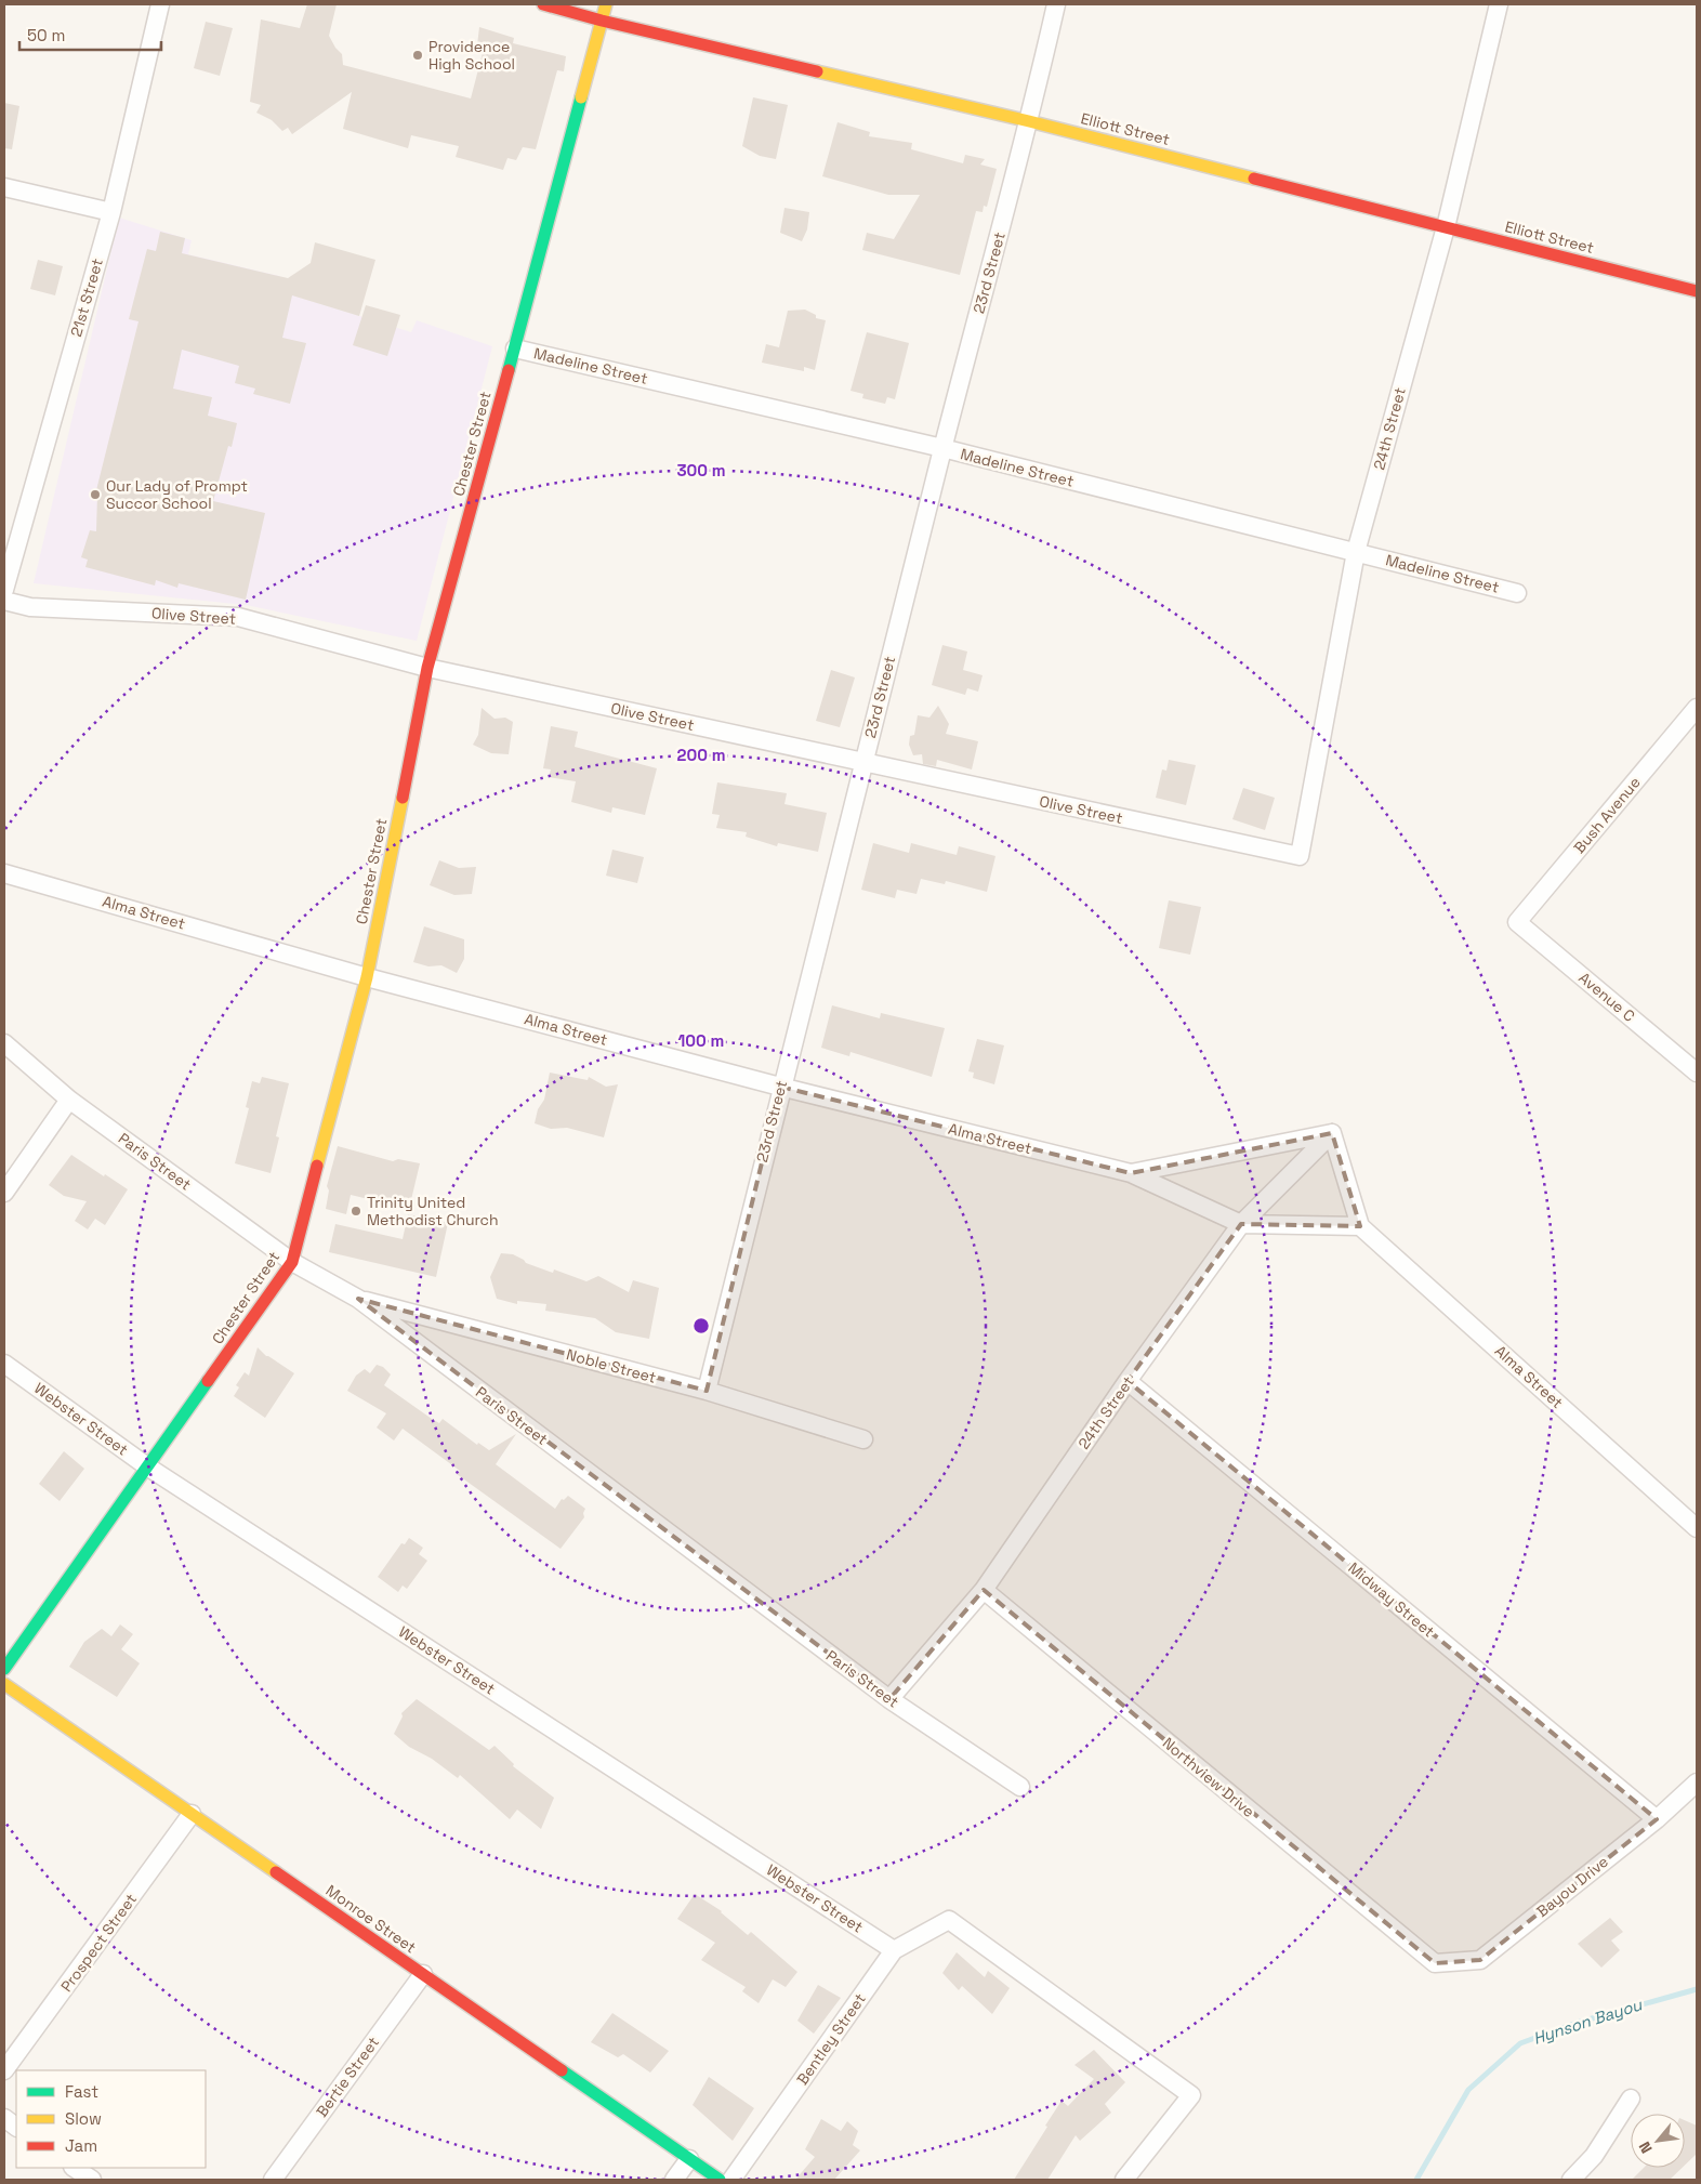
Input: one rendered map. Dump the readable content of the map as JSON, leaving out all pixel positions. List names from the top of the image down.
{
  "streets": {
    "street": [
      "Elliott Street",
      "23rd Street",
      "21st Street",
      "Madeline Street",
      "24th Street",
      "Chester Street",
      "Olive Street",
      "Bush Avenue",
      "Alma Street",
      "Avenue C",
      "Paris Street",
      "Noble Street",
      "Webster Street",
      "Midway Street",
      "Northview Drive",
      "Bayou Drive",
      "Monroe Street",
      "Prospect Street",
      "Bentley Street",
      "Bertie Street"
    ]
  },
  "crossings": [
    ["Elliott Street", "23rd Street"],
    ["Elliott Street", "24th Street"],
    ["Elliott Street", "Chester Street"],
    ["23rd Street", "Madeline Street"],
    ["23rd Street", "Olive Street"],
    ["23rd Street", "Alma Street"],
    ["23rd Street", "Noble Street"],
    ["Madeline Street", "24th Street"],
    ["Madeline Street", "Chester Street"],
    ["24th Street", "Olive Street"],
    ["24th Street", "Alma Street"],
    ["24th Street", "Paris Street"],
    ["24th Street", "Midway Street"],
    ["24th Street", "Northview Drive"],
    ["Chester Street", "Olive Street"],
    ["Chester Street", "Alma Street"],
    ["Chester Street", "Paris Street"],
    ["Chester Street", "Webster Street"],
    ["Bush Avenue", "Avenue C"],
    ["Paris Street", "Noble Street"],
    ["Webster Street", "Bentley Street"],
    ["Midway Street", "Bayou Drive"],
    ["Northview Drive", "Bayou Drive"],
    ["Monroe Street", "Prospect Street"],
    ["Monroe Street", "Bertie Street"]
  ],
  "water": ["Hynson Bayou"],
  "places": ["Providence High School", "Our Lady of Prompt Succor School", "Trinity United Methodist Church"],
  "legend": ["Fast", "Slow", "Jam"],
  "scale_bar": "50 m",
  "north": "bottom left",
  "rings": ["300 m", "200 m", "100 m"]
}
